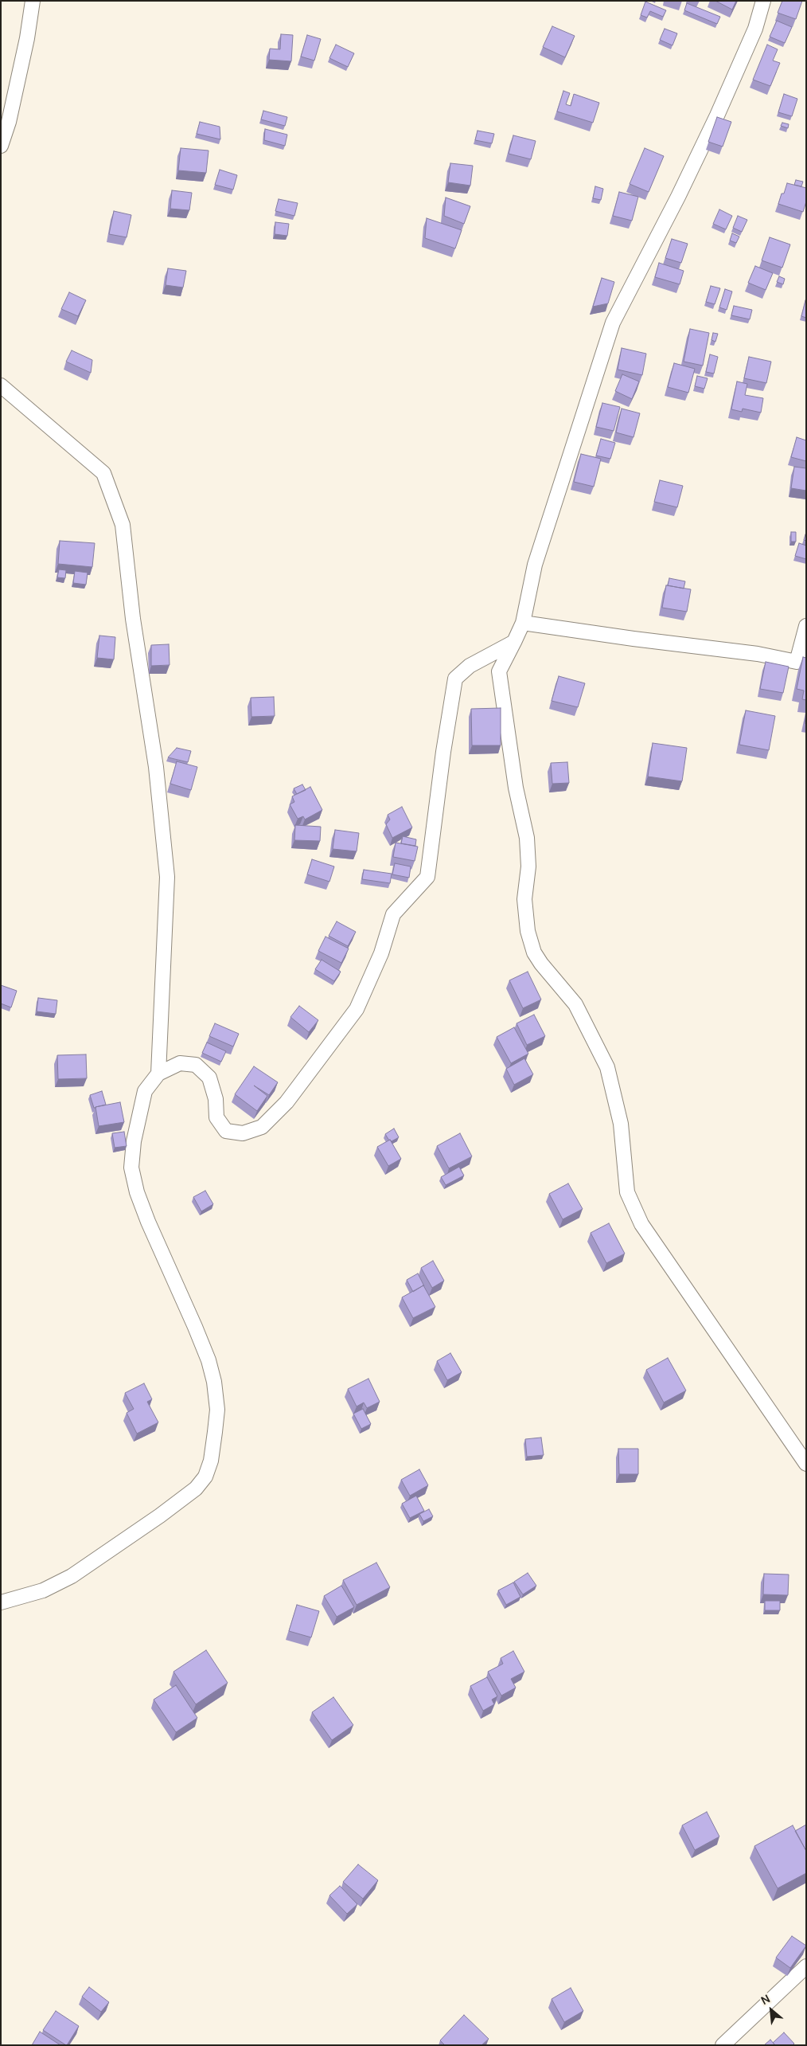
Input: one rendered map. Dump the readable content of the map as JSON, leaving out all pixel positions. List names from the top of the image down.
{
  "north": "top left"
}
